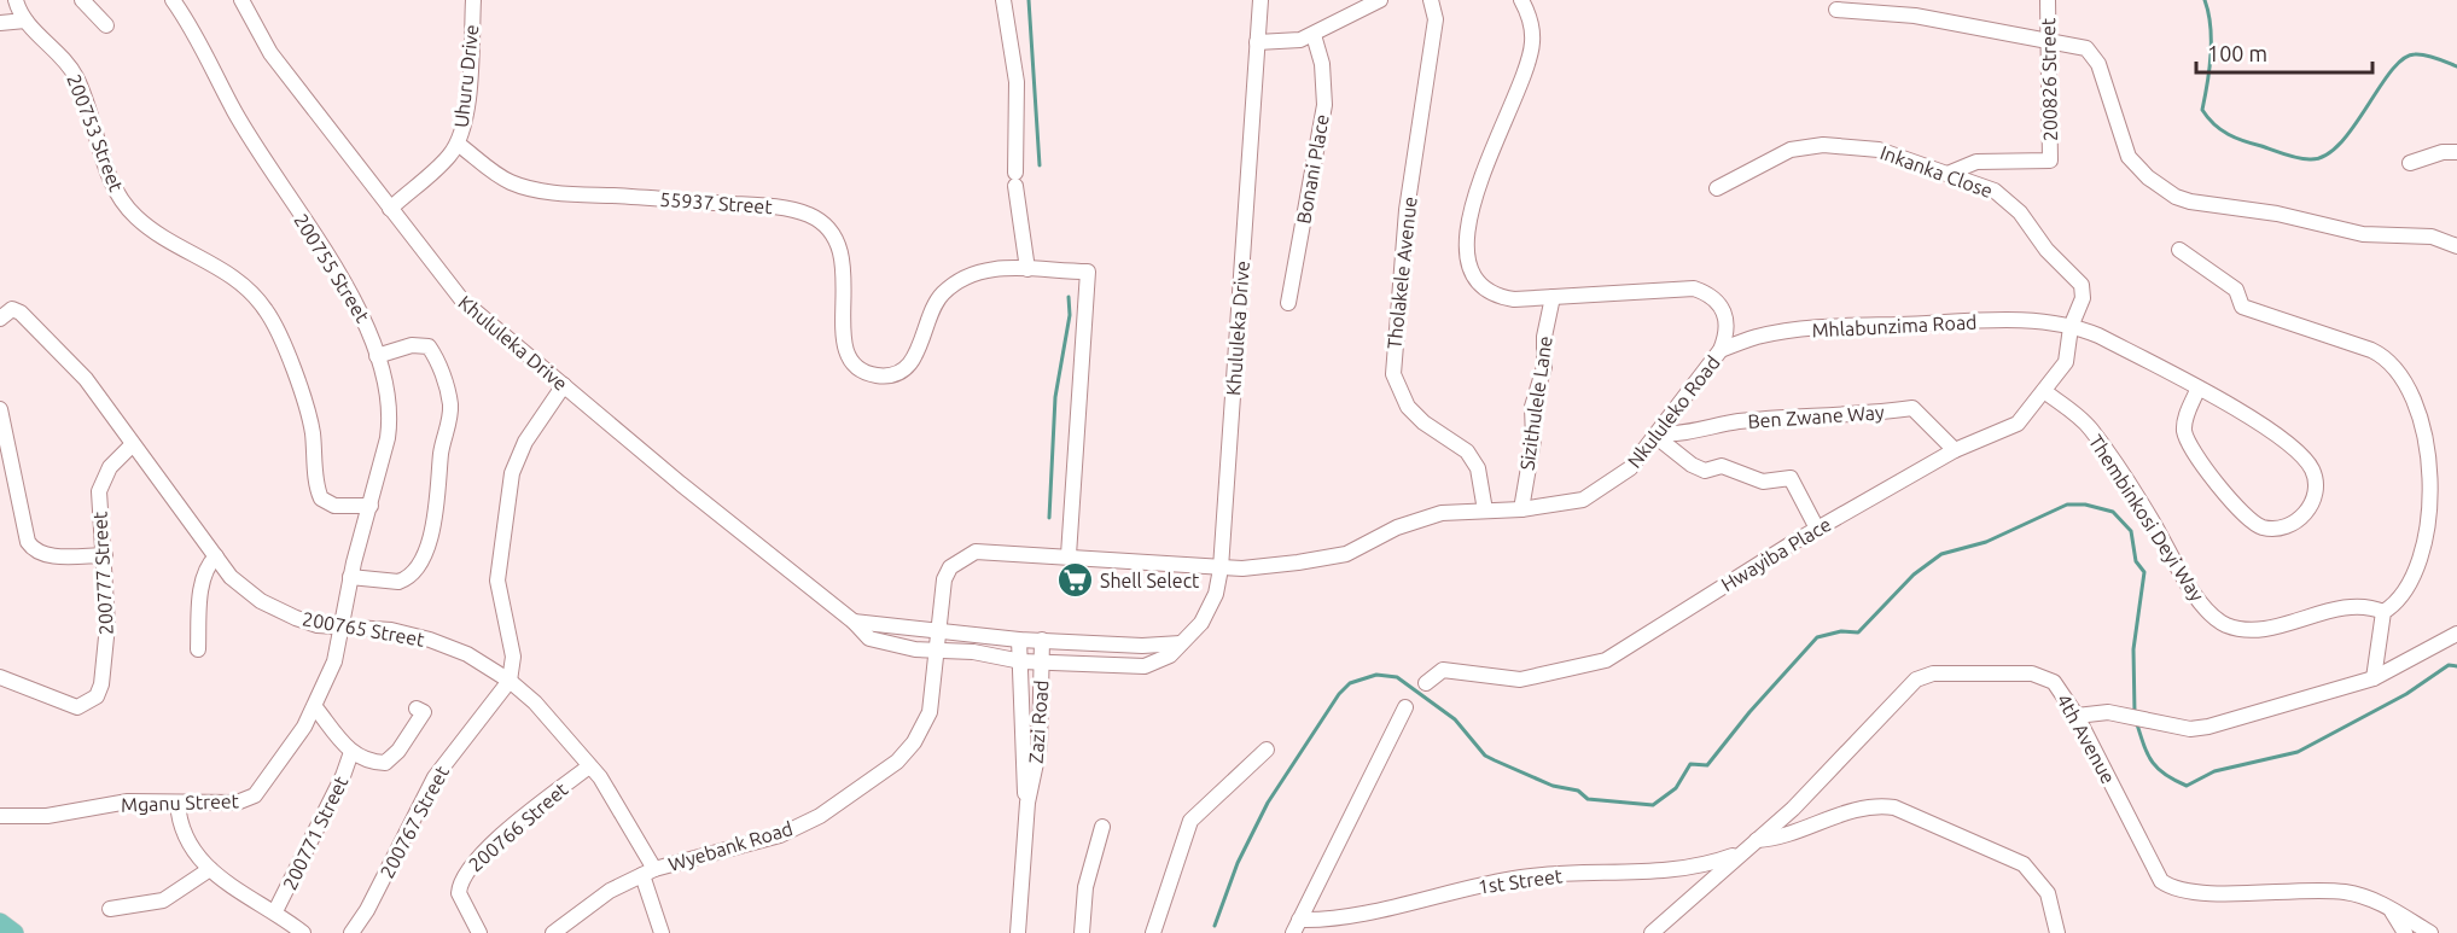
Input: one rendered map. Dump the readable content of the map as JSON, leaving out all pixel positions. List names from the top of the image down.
{
  "streets": {
    "street": [
      "Uhuru Drive",
      "200826 Street",
      "200753 Street",
      "Bonani Place",
      "Inkanka Close",
      "55937 Street",
      "200755 Street",
      "Tholakele Avenue",
      "Mhlabunzima Road",
      "Khululeka Drive",
      "Sizithulele Lane",
      "Nkululeko Road",
      "Ben Zwane Way",
      "Thembinkosi Deyi Way",
      "Hwayiba Place",
      "200777 Street",
      "200765 Street",
      "Zazi Road",
      "4th Avenue",
      "Mganu Street",
      "200767 Street",
      "200766 Street",
      "200771 Street",
      "Wyebank Road",
      "1st Street"
    ]
  },
  "crossings": [
    ["Uhuru Drive", "55937 Street"],
    ["Uhuru Drive", "Khululeka Drive"],
    ["200826 Street", "Inkanka Close"],
    ["200753 Street", "200755 Street"],
    ["Inkanka Close", "Mhlabunzima Road"],
    ["Inkanka Close", "Hwayiba Place"],
    ["55937 Street", "Nkululeko Road"],
    ["55937 Street", "Wyebank Road"],
    ["200755 Street", "200765 Street"],
    ["200755 Street", "Mganu Street"],
    ["Tholakele Avenue", "Nkululeko Road"],
    ["Mhlabunzima Road", "Nkululeko Road"],
    ["Mhlabunzima Road", "Hwayiba Place"],
    ["Khululeka Drive", "Nkululeko Road"],
    ["Khululeka Drive", "Zazi Road"],
    ["Khululeka Drive", "Wyebank Road"],
    ["Sizithulele Lane", "Nkululeko Road"],
    ["Nkululeko Road", "Ben Zwane Way"],
    ["Nkululeko Road", "Wyebank Road"],
    ["Ben Zwane Way", "Hwayiba Place"],
    ["Thembinkosi Deyi Way", "Hwayiba Place"],
    ["200777 Street", "200765 Street"],
    ["200765 Street", "Mganu Street"],
    ["200765 Street", "200767 Street"],
    ["200765 Street", "200766 Street"],
    ["200765 Street", "Wyebank Road"],
    ["4th Avenue", "1st Street"]
  ],
  "places": {
    "supermarket": ["Shell Select"]
  },
  "scale_bar": "100 m"
}
